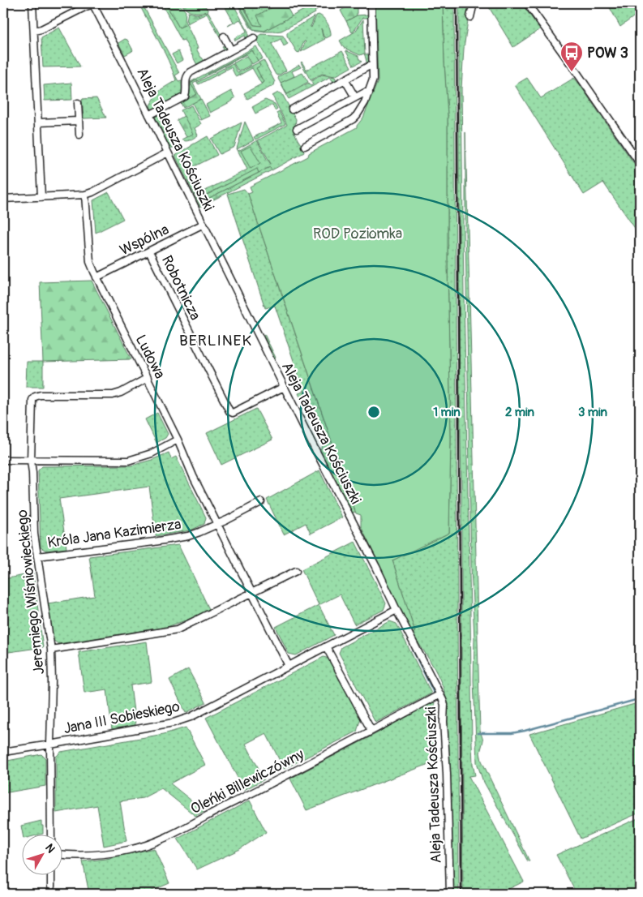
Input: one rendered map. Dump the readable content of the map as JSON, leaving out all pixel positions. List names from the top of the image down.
{
  "streets": {
    "street": [
      "Aleja Tadeusza Kościuszki",
      "Wspólna",
      "Robotnicza",
      "Ludowa",
      "Króla Jana Kazimierza",
      "Jeremiego Wiśniowieckiego",
      "Jana III Sobieskiego",
      "Oleńki Billewiczówny"
    ]
  },
  "crossings": [
    ["Aleja Tadeusza Kościuszki", "Wspólna"],
    ["Aleja Tadeusza Kościuszki", "Robotnicza"],
    ["Aleja Tadeusza Kościuszki", "Jana III Sobieskiego"],
    ["Aleja Tadeusza Kościuszki", "Oleńki Billewiczówny"],
    ["Wspólna", "Robotnicza"],
    ["Wspólna", "Ludowa"],
    ["Ludowa", "Króla Jana Kazimierza"],
    ["Ludowa", "Jeremiego Wiśniowieckiego"],
    ["Ludowa", "Jana III Sobieskiego"],
    ["Króla Jana Kazimierza", "Jeremiego Wiśniowieckiego"],
    ["Jeremiego Wiśniowieckiego", "Jana III Sobieskiego"]
  ],
  "districts": ["BERLINEK"],
  "parks": ["ROD Poziomka"],
  "places": {
    "bus stop": ["POW 3"]
  },
  "north": "top right",
  "rings": ["1 min", "2 min", "3 min"]
}
